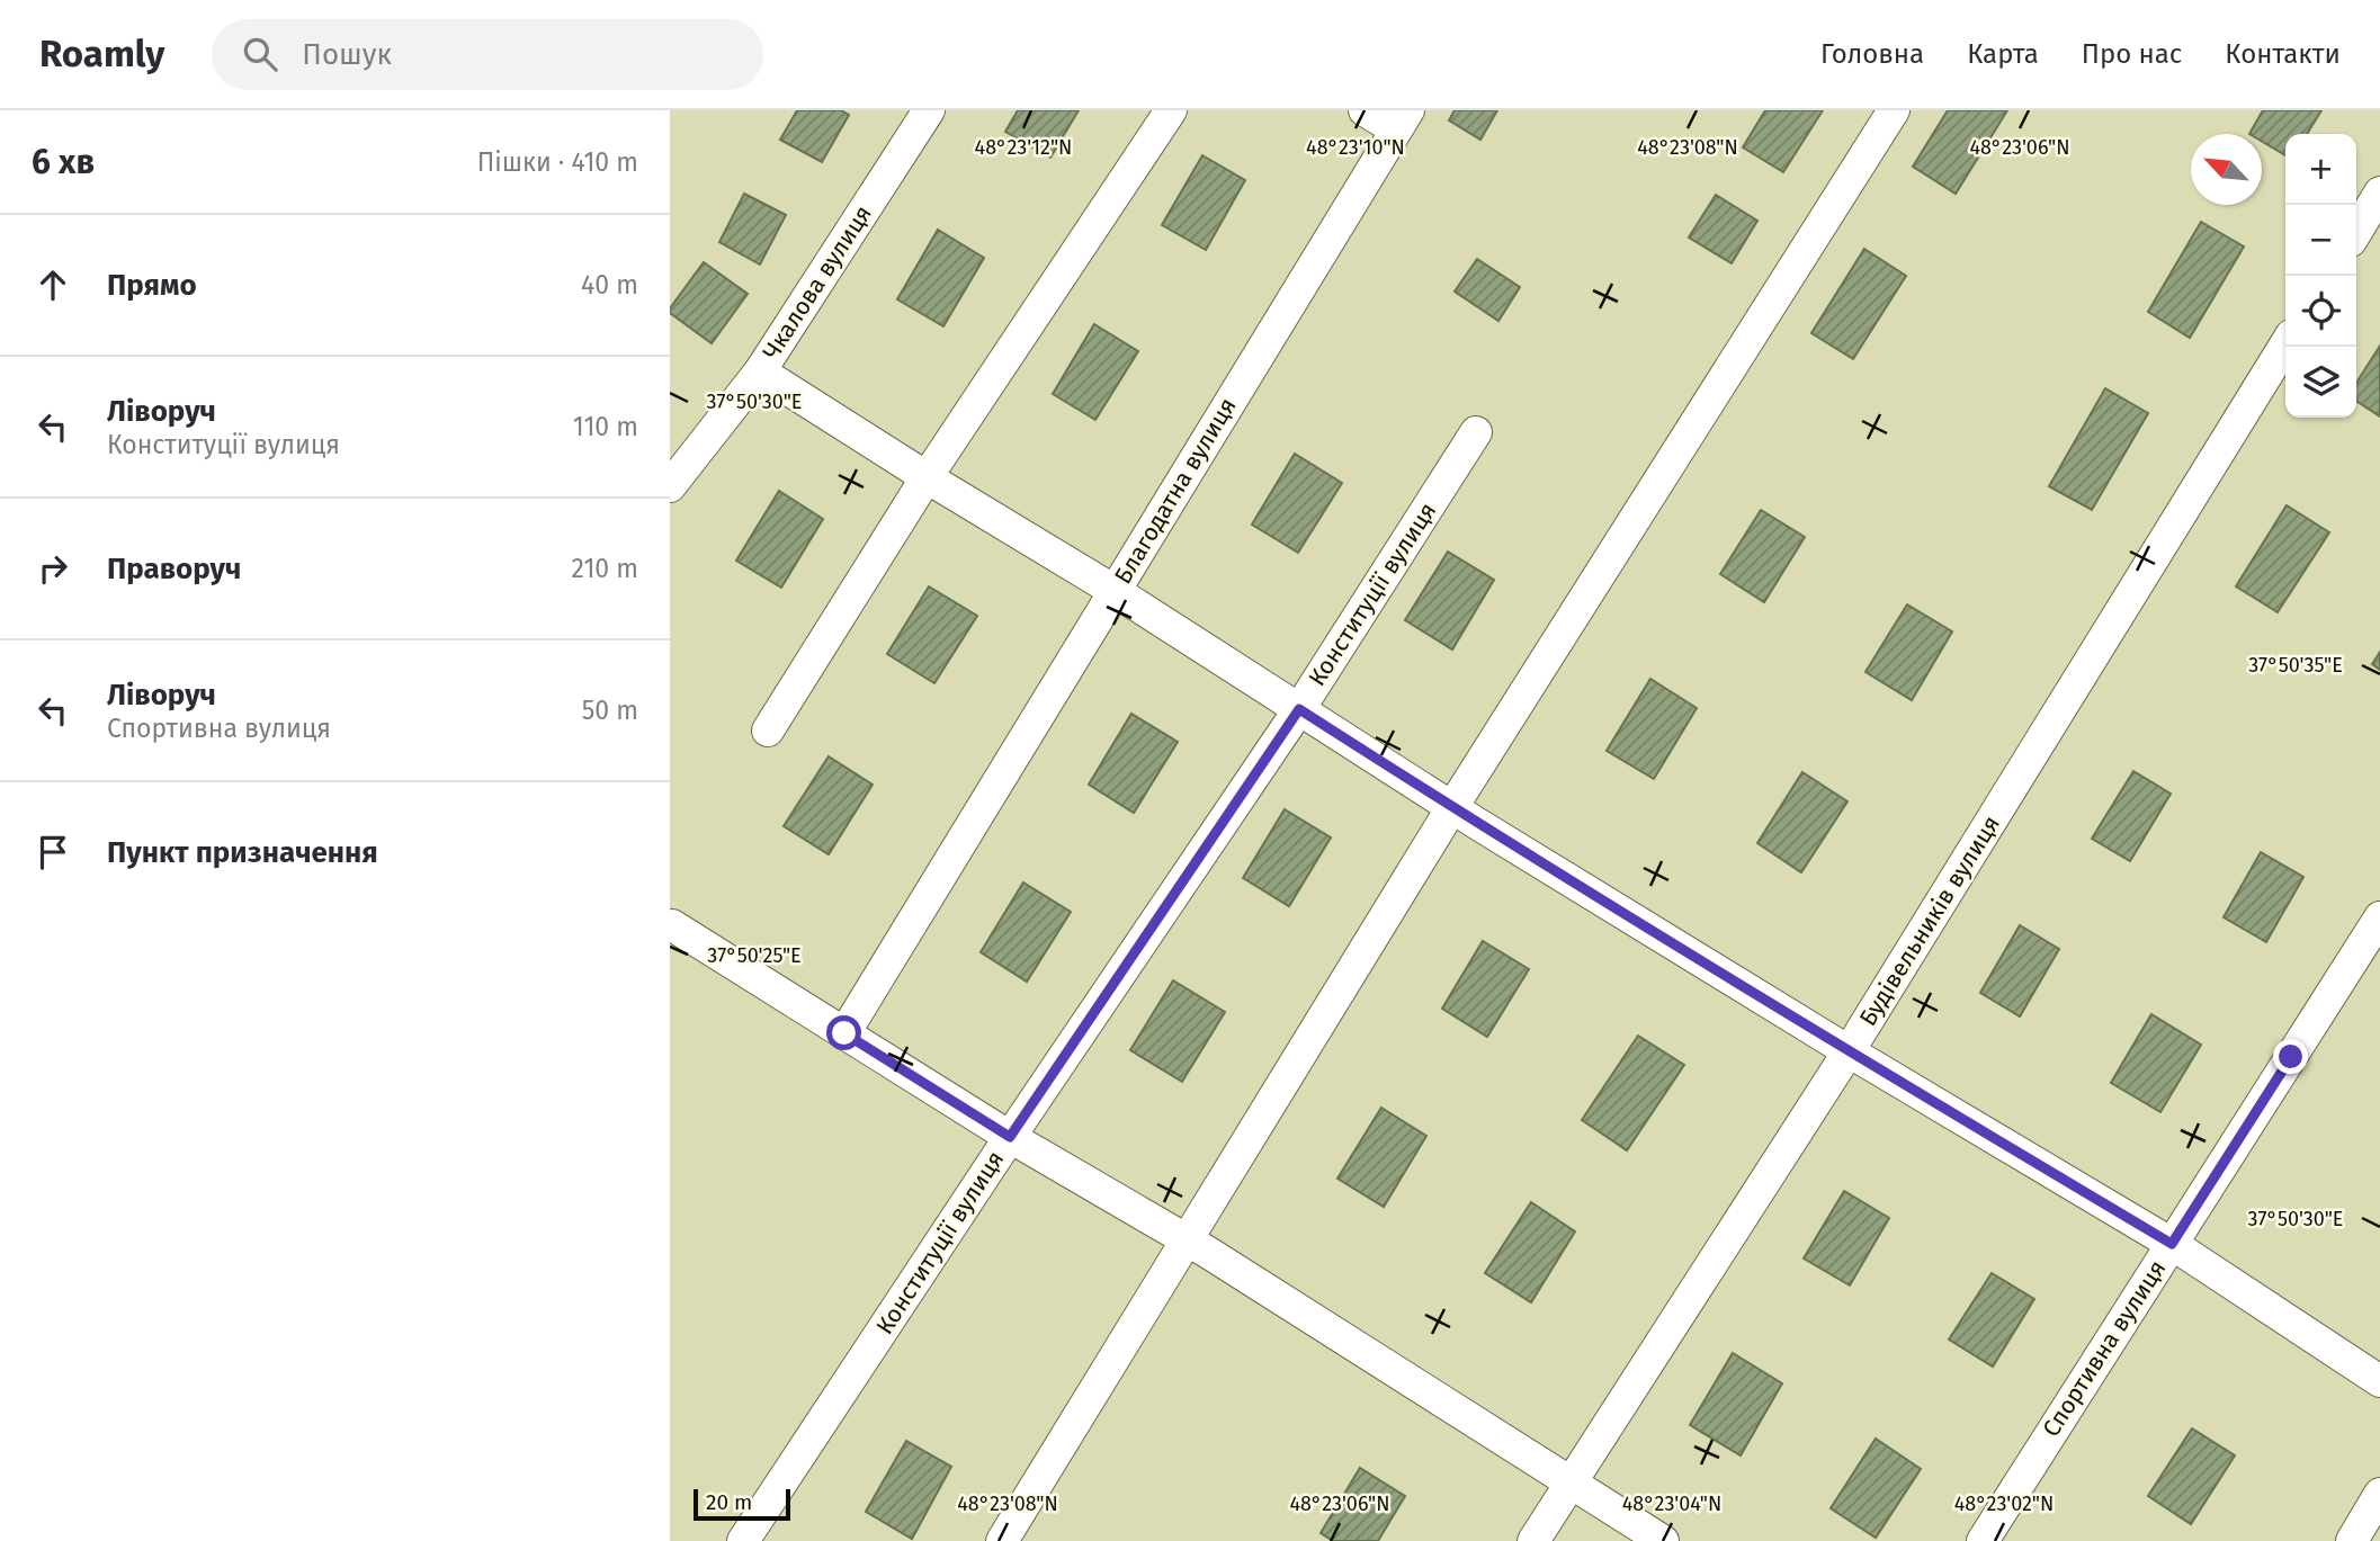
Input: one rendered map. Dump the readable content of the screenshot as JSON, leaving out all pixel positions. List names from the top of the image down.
{
  "streets": {
    "street": [
      "Чкалова вулиця",
      "Благодатна вулиця",
      "Конституції вулиця",
      "Будівельників вулиця",
      "Спортивна вулиця"
    ]
  },
  "scale_bar": "20 m",
  "north": "top left",
  "page": {
    "header": "Roamly",
    "search": "Пошук",
    "nav": [
      "Головна",
      "Карта",
      "Про нас",
      "Контакти"
    ],
    "heading": ["6 хв", "Пішки · 410 m"],
    "map_buttons": ["+", "−"],
    "list": [
      ["Прямо", "40 m"],
      ["Ліворуч", "Конституції вулиця", "110 m"],
      ["Праворуч", "210 m"],
      ["Ліворуч", "Спортивна вулиця", "50 m"],
      "Пункт призначення"
    ],
    "scale": "20 m"
  },
  "coordinates": [
    "48°23'12\"N",
    "48°23'10\"N",
    "48°23'08\"N",
    "48°23'06\"N",
    "37°50'30\"E",
    "37°50'35\"E",
    "37°50'25\"E",
    "48°23'04\"N",
    "48°23'02\"N"
  ]
}
